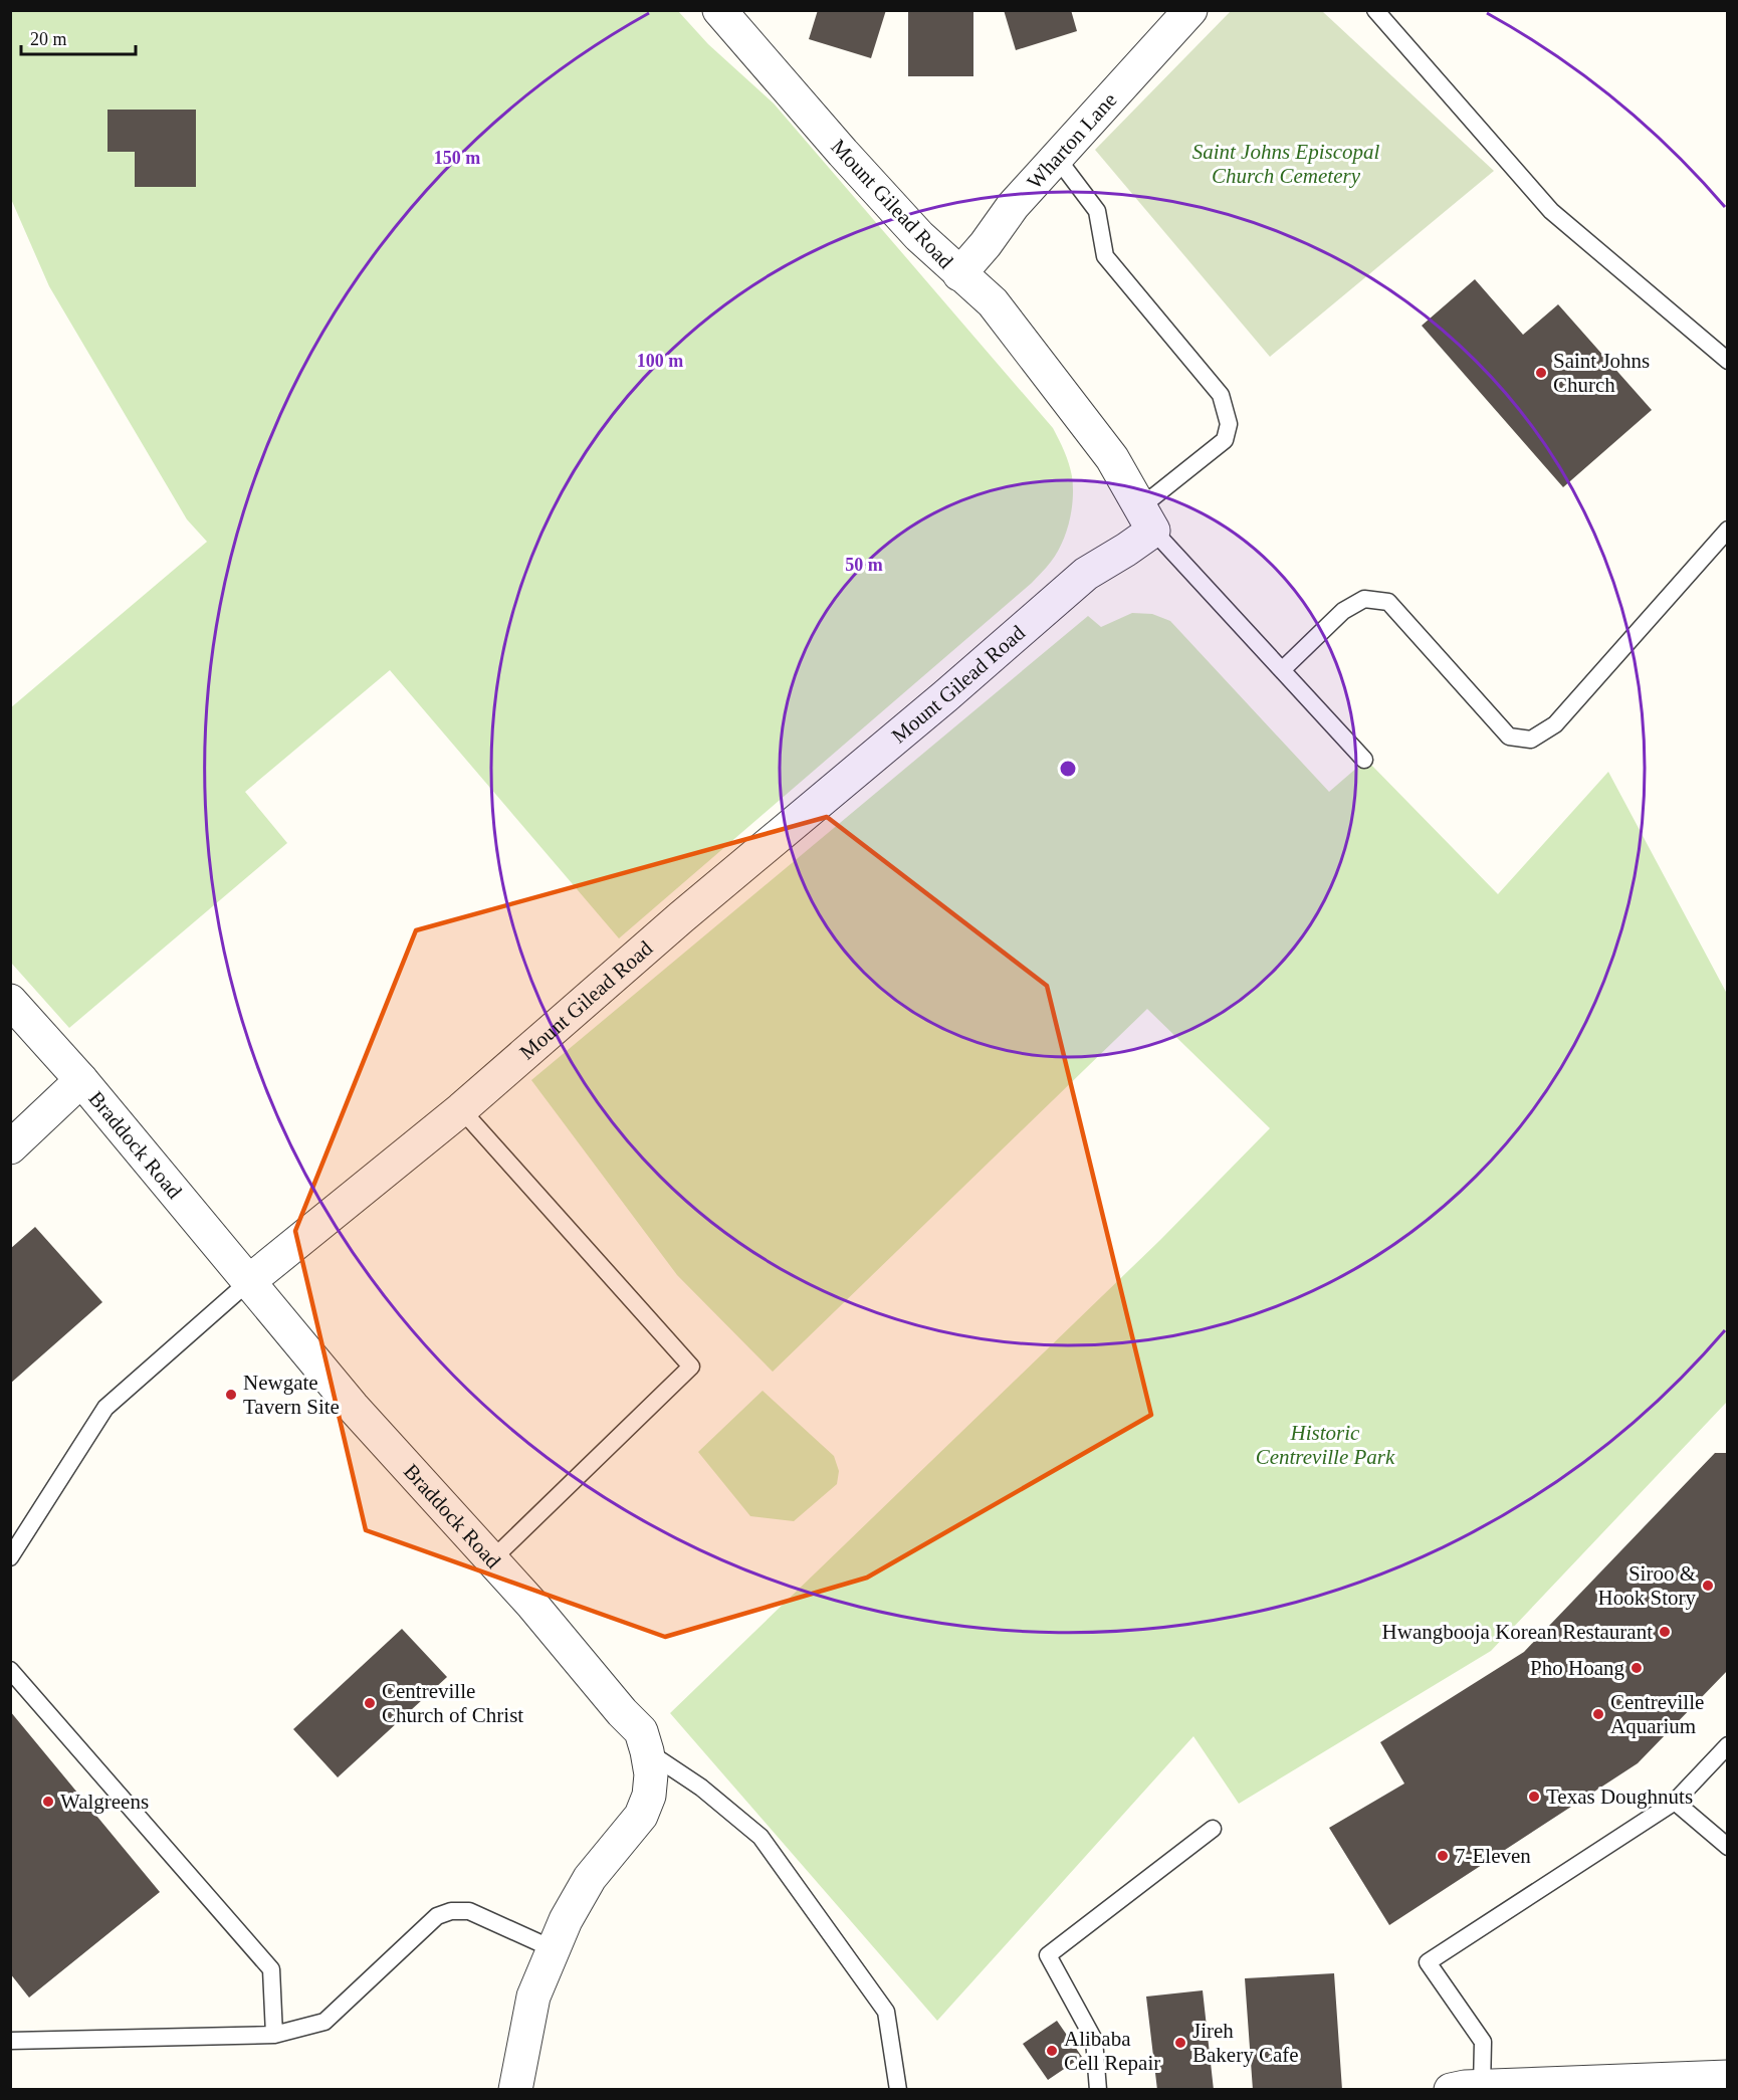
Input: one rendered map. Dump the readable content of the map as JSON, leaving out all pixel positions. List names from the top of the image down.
{
  "streets": {
    "street": ["Wharton Lane", "Mount Gilead Road", "Braddock Road"]
  },
  "crossings": [
    ["Wharton Lane", "Mount Gilead Road"],
    ["Mount Gilead Road", "Braddock Road"]
  ],
  "parks": ["Saint Johns Episcopal Church Cemetery", "Historic Centreville Park"],
  "places": [
    "Saint Johns Church",
    "Newgate Tavern Site",
    "Siroo & Hook Story",
    "Hwangbooja Korean Restaurant",
    "Pho Hoang",
    "Centreville Church of Christ",
    "Centreville Aquarium",
    "Texas Doughnuts",
    "Walgreens",
    "7-Eleven",
    "Jireh Bakery Cafe",
    "Alibaba Cell Repair"
  ],
  "scale_bar": "20 m",
  "rings": ["150 m", "100 m", "50 m"]
}
